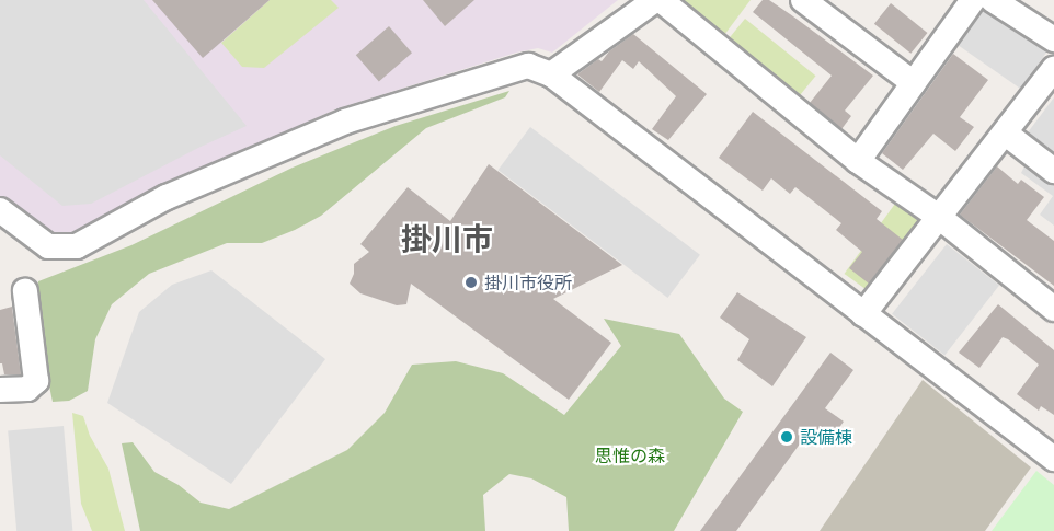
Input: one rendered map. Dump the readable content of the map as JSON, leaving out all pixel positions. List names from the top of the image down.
{
  "districts": ["掛川市"],
  "parks": ["思惟の森"],
  "places": ["掛川市役所", "設備棟"]
}
